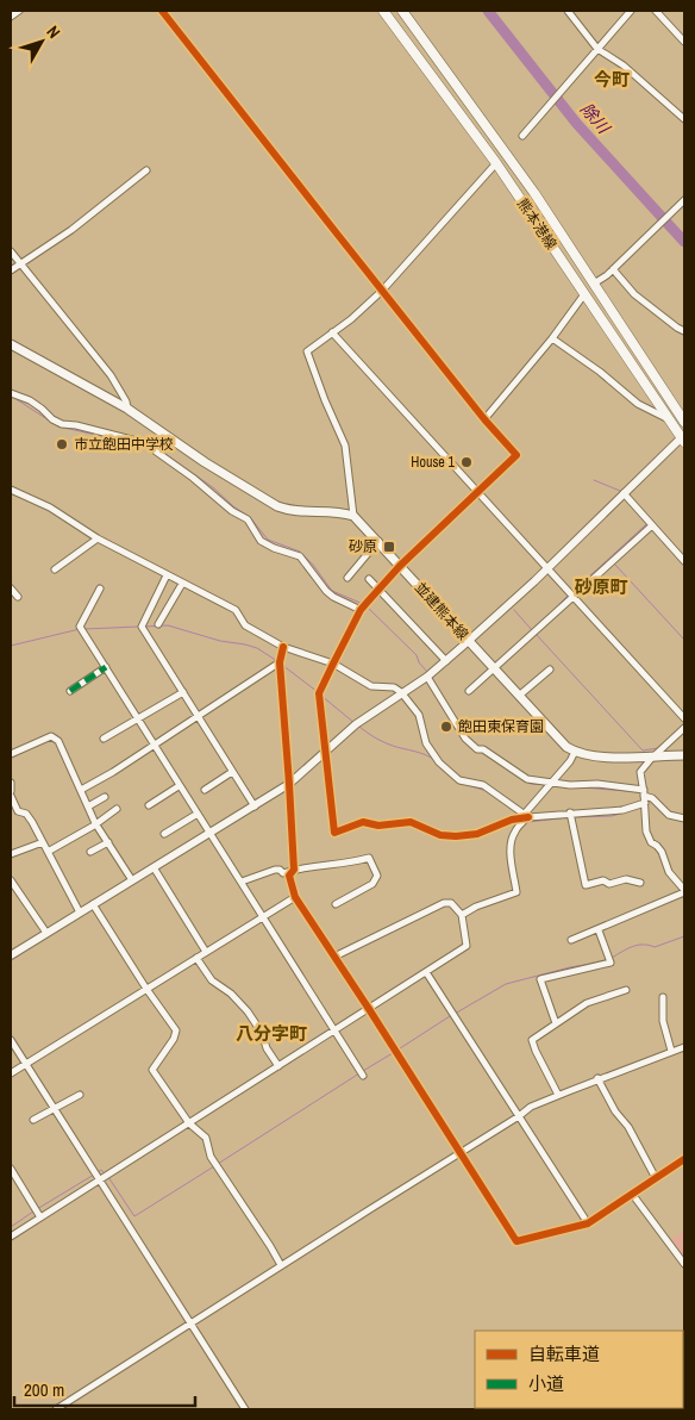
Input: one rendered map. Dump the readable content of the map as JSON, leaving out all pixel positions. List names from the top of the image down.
{
  "streets": {
    "main road": ["熊本港線", "並建熊本線"]
  },
  "districts": ["今町", "砂原町", "八分字町"],
  "water": ["除川"],
  "places": {
    "other": ["市立飽田中学校", "House 1", "飽田東保育園"],
    "transit": ["砂原"]
  },
  "legend": ["自転車道", "小道"],
  "scale_bar": "200 m",
  "north": "top right"
}
